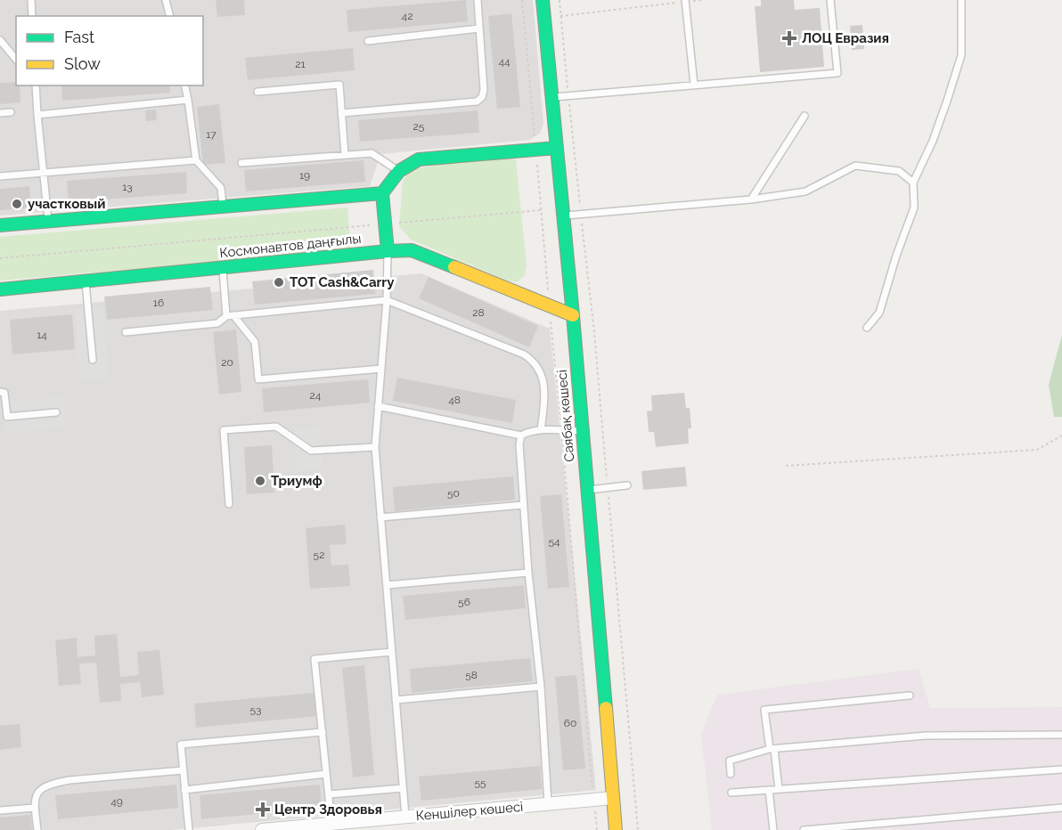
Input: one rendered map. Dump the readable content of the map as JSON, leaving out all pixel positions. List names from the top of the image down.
{
  "streets": {
    "street": ["Космонавтов даңғылы", "Саябақ көшесі", "Кеншілер көшесі"]
  },
  "crossings": [
    ["Космонавтов даңғылы", "Саябақ көшесі"],
    ["Саябақ көшесі", "Кеншілер көшесі"]
  ],
  "places": {
    "health": ["ЛОЦ Евразия", "Центр Здоровья"],
    "other": ["участковый", "TOT Cash&Carry", "Триумф"]
  },
  "house_numbers": [
    "42",
    "44",
    "21",
    "25",
    "17",
    "19",
    "13",
    "16",
    "28",
    "14",
    "20",
    "24",
    "48",
    "50",
    "54",
    "52",
    "56",
    "58",
    "53",
    "60",
    "55",
    "49"
  ],
  "legend": ["Fast", "Slow"]
}
